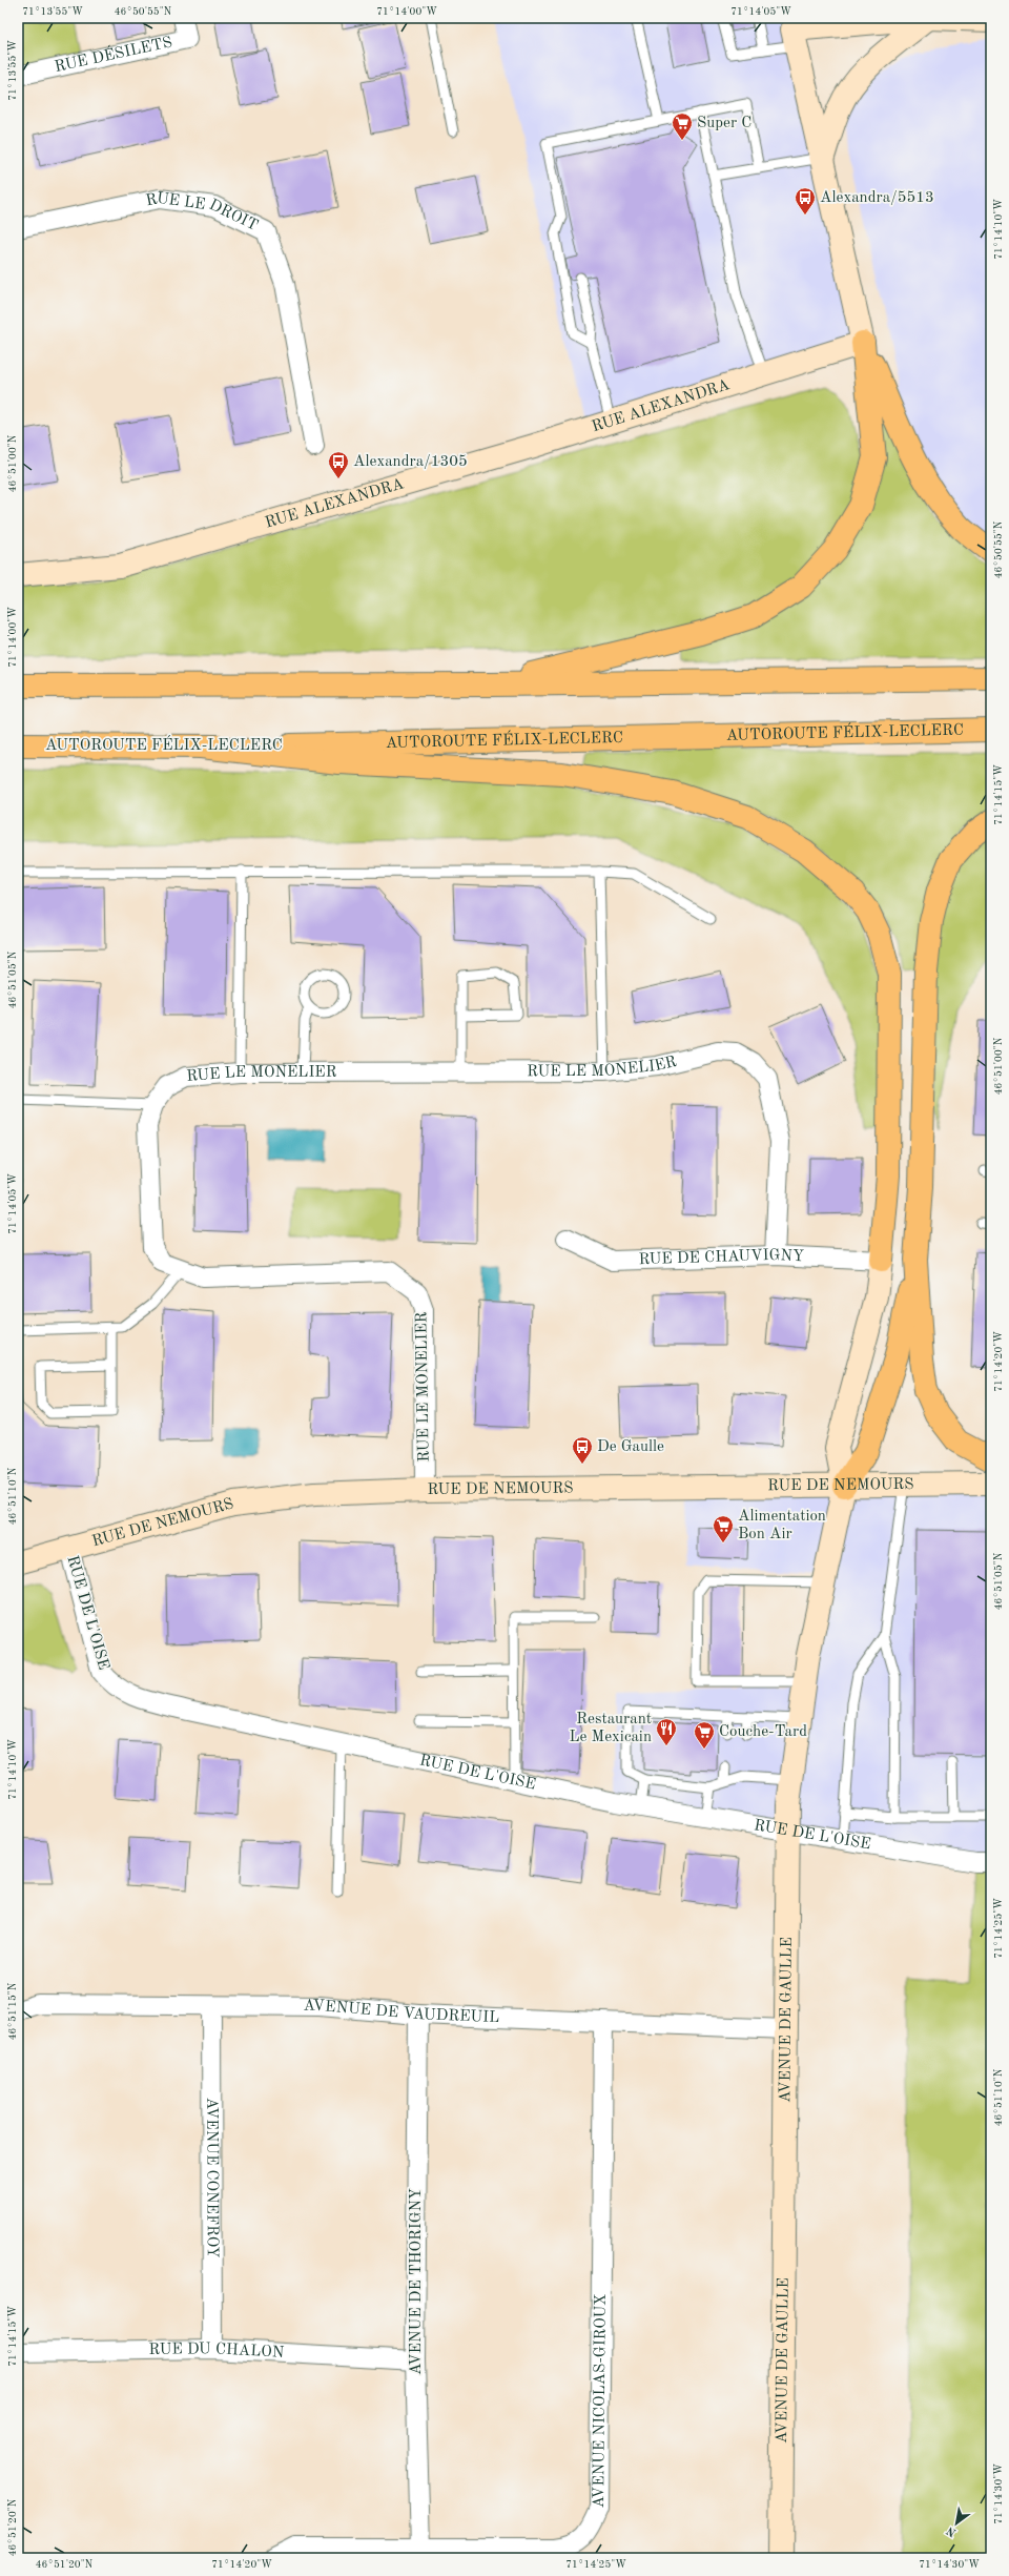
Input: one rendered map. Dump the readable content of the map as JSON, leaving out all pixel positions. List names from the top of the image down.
{
  "streets": {
    "highway": ["AUTOROUTE FÉLIX-LECLERC"],
    "street": [
      "RUE DÉSILETS",
      "RUE LE DROIT",
      "RUE ALEXANDRA",
      "RUE LE MONELIER",
      "RUE DE CHAUVIGNY",
      "RUE DE NEMOURS",
      "RUE DE L'OISE",
      "AVENUE DE VAUDREUIL",
      "AVENUE DE GAULLE",
      "AVENUE CONEFROY",
      "AVENUE DE THORIGNY",
      "RUE DU CHALON",
      "AVENUE NICOLAS-GIROUX"
    ]
  },
  "crossings": [
    ["RUE LE MONELIER", "RUE DE CHAUVIGNY"],
    ["RUE LE MONELIER", "RUE DE NEMOURS"],
    ["RUE DE NEMOURS", "RUE DE L'OISE"],
    ["RUE DE NEMOURS", "AVENUE DE GAULLE"],
    ["RUE DE L'OISE", "AVENUE DE GAULLE"],
    ["AVENUE DE VAUDREUIL", "AVENUE DE GAULLE"],
    ["AVENUE DE VAUDREUIL", "AVENUE CONEFROY"],
    ["AVENUE DE VAUDREUIL", "AVENUE DE THORIGNY"],
    ["AVENUE DE VAUDREUIL", "AVENUE NICOLAS-GIROUX"],
    ["AVENUE CONEFROY", "RUE DU CHALON"],
    ["AVENUE DE THORIGNY", "RUE DU CHALON"],
    ["AVENUE DE THORIGNY", "AVENUE NICOLAS-GIROUX"]
  ],
  "places": {
    "supermarket": ["Super C", "Alimentation Bon Air", "Couche-Tard"],
    "bus stop": ["Alexandra/5513", "Alexandra/1305", "De Gaulle"],
    "restaurant": ["Restaurant Le Mexicain"]
  },
  "north": "bottom left",
  "coordinates": [
    "71°13'55\"W",
    "46°50'55\"N",
    "71°14'00\"W",
    "71°14'05\"W",
    "71°14'10\"W",
    "46°51'00\"N",
    "71°14'15\"W",
    "46°51'05\"N",
    "71°14'20\"W",
    "46°51'10\"N",
    "71°14'25\"W",
    "46°51'15\"N",
    "71°14'30\"W",
    "46°51'20\"N"
  ]
}
